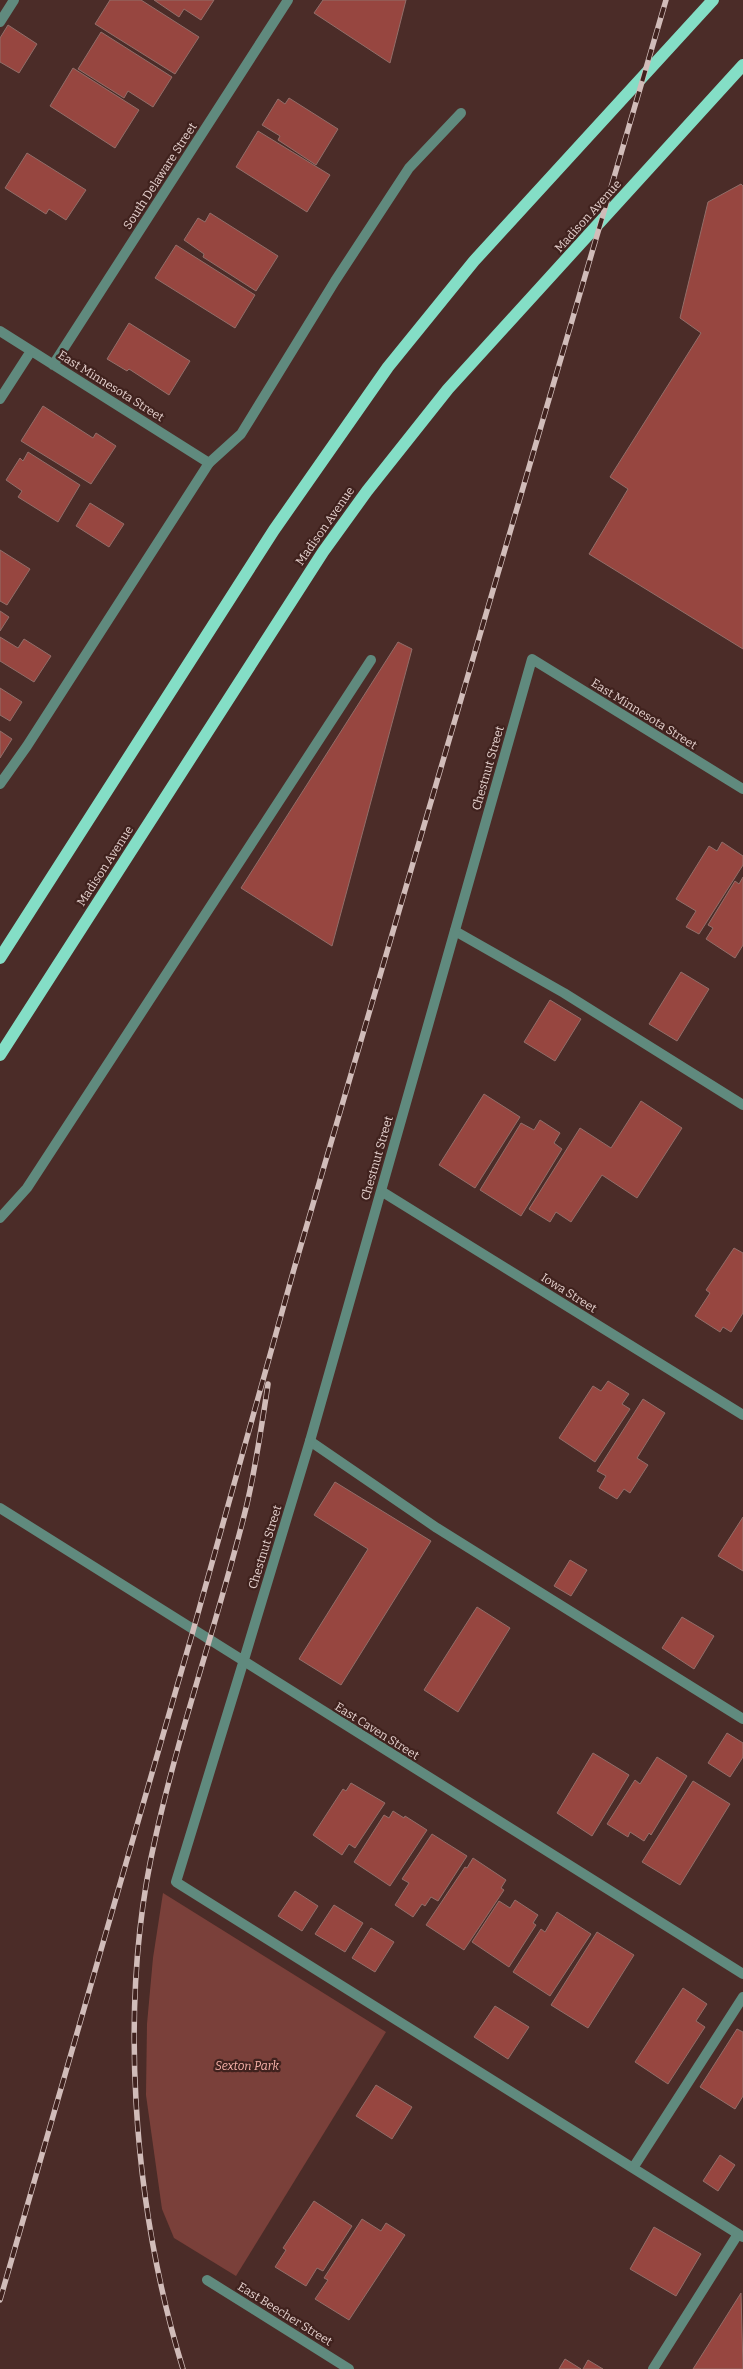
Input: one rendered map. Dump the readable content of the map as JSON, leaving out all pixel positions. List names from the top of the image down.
{
  "streets": {
    "main road": ["Madison Avenue"],
    "street": [
      "South Delaware Street",
      "East Minnesota Street",
      "Chestnut Street",
      "Iowa Street",
      "East Caven Street",
      "East Beecher Street"
    ]
  },
  "crossings": [
    ["South Delaware Street", "East Minnesota Street"],
    ["East Minnesota Street", "Chestnut Street"],
    ["Chestnut Street", "Iowa Street"],
    ["Chestnut Street", "East Caven Street"]
  ],
  "parks": ["Sexton Park"]
}
